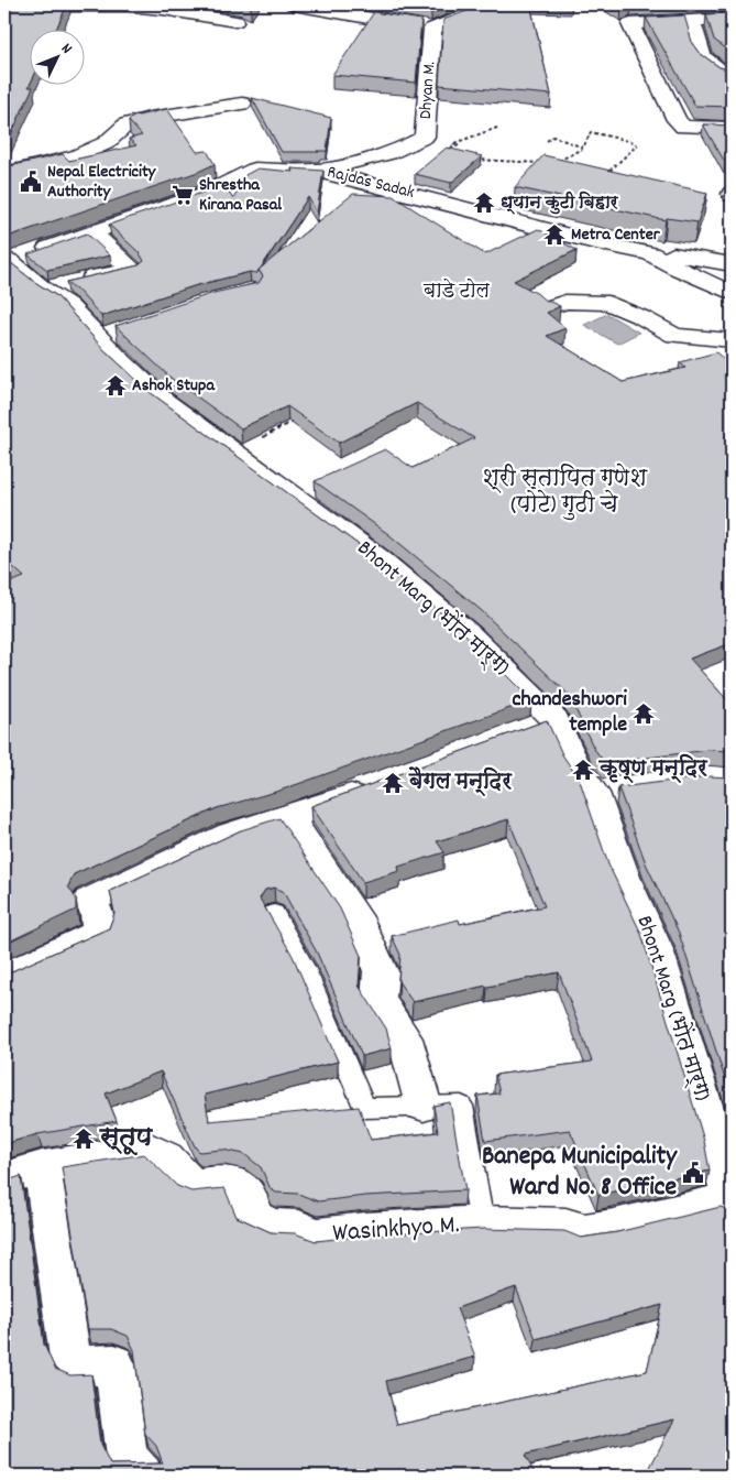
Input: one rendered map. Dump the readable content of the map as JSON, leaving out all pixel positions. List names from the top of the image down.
{
  "streets": {
    "street": [
      "Dhyan M.",
      "Rajdas Sadak",
      "Bhont Marg (भाेंत मार्ग)",
      "Wasinkhyo M."
    ]
  },
  "crossings": [
    ["Dhyan M.", "Rajdas Sadak"],
    ["Rajdas Sadak", "Bhont Marg (भाेंत मार्ग)"],
    ["Bhont Marg (भाेंत मार्ग)", "Wasinkhyo M."]
  ],
  "districts": ["बाडे टोल", "श्री स्तापित गणेश (पोटे) गुठी चे"],
  "places": {
    "public building": ["Nepal Electricity Authority", "Banepa Municipality Ward No. 8 Office"],
    "supermarket": ["Shrestha Kirana Pasal"],
    "temple": [
      "ध्यान कुटी बिहार",
      "Metra Center",
      "Ashok Stupa",
      "chandeshwori temple",
      "कृष्ण मन्दिर",
      "बैगल मन्दिर",
      "स्तूप"
    ]
  },
  "north": "top right"
}
